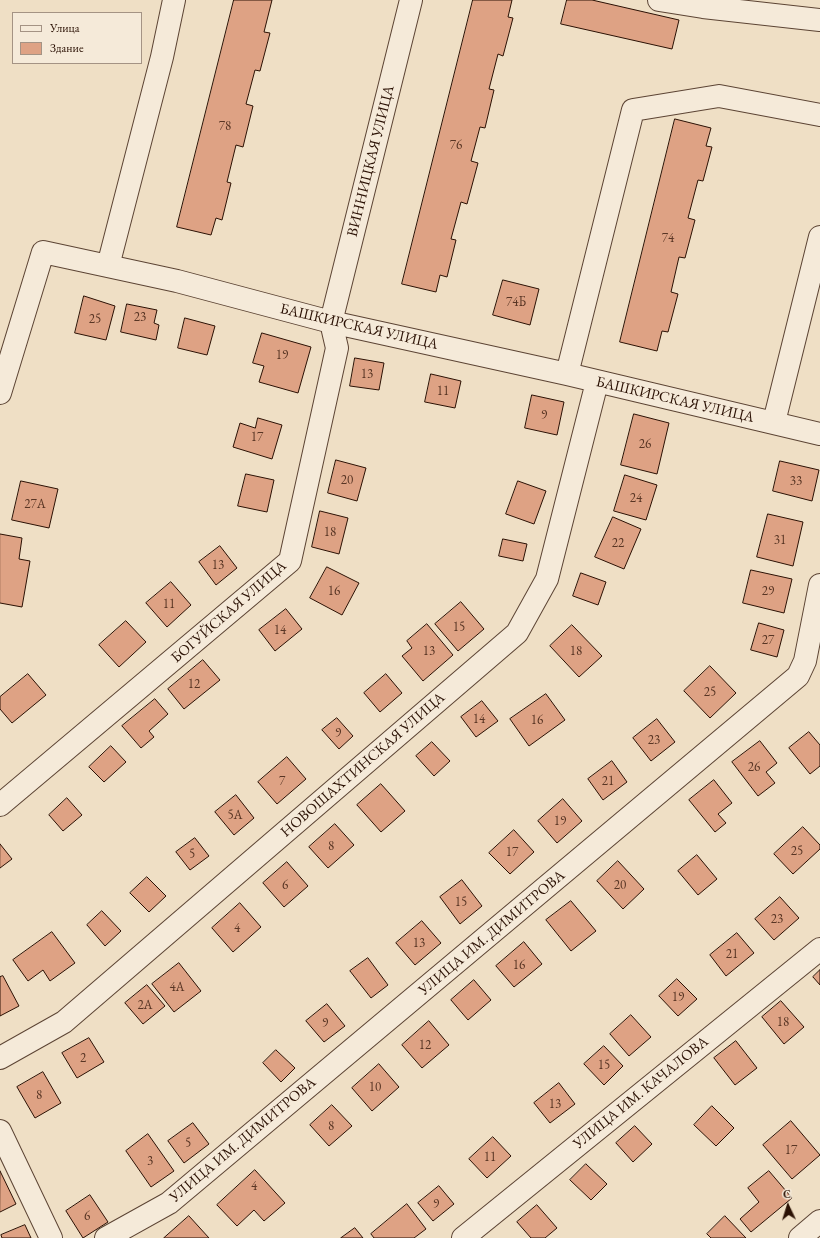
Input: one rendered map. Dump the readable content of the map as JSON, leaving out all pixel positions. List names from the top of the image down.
{
  "streets": {
    "street": [
      "ВИННИЦКАЯ УЛИЦА",
      "БАШКИРСКАЯ УЛИЦА",
      "БОГУЙСКАЯ УЛИЦА",
      "НОВОШАХТИНСКАЯ УЛИЦА",
      "УЛИЦА ИМ. ДИМИТРОВА",
      "УЛИЦА ИМ. КАЧАЛОВА"
    ]
  },
  "crossings": [
    ["ВИННИЦКАЯ УЛИЦА", "БАШКИРСКАЯ УЛИЦА"],
    ["ВИННИЦКАЯ УЛИЦА", "БОГУЙСКАЯ УЛИЦА"],
    ["БАШКИРСКАЯ УЛИЦА", "БОГУЙСКАЯ УЛИЦА"],
    ["БАШКИРСКАЯ УЛИЦА", "НОВОШАХТИНСКАЯ УЛИЦА"]
  ],
  "house_numbers": [
    "78",
    "76",
    "74",
    "74Б",
    "23",
    "25",
    "19",
    "13",
    "11",
    "9",
    "17",
    "26",
    "20",
    "33",
    "24",
    "27А",
    "18",
    "31",
    "22",
    "13",
    "16",
    "29",
    "11",
    "15",
    "14",
    "27",
    "13",
    "18",
    "12",
    "25",
    "14",
    "16",
    "9",
    "23",
    "26",
    "7",
    "21",
    "5А",
    "19",
    "8",
    "25",
    "17",
    "5",
    "6",
    "20",
    "15",
    "23",
    "4",
    "13",
    "21",
    "16",
    "4А",
    "19",
    "2А",
    "18",
    "9",
    "12",
    "2",
    "15",
    "10",
    "8",
    "13",
    "8",
    "5",
    "17",
    "11",
    "3",
    "4",
    "9",
    "6"
  ],
  "legend": ["Улица", "Здание"],
  "north": "top"
}
